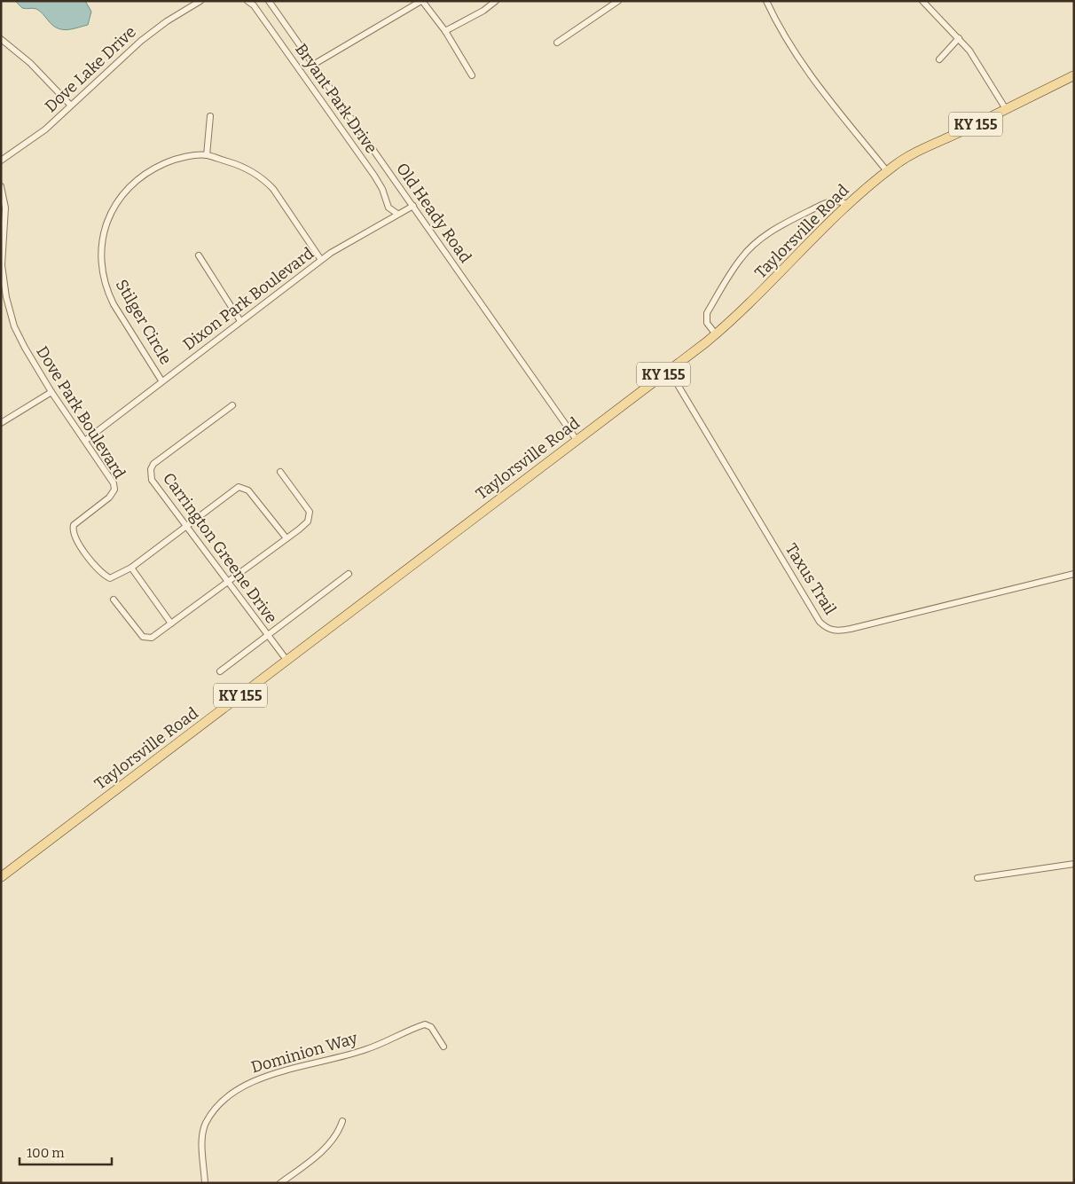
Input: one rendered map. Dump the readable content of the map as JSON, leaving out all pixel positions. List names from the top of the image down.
{
  "streets": {
    "main road": ["KY 155", "Taylorsville Road"],
    "street": [
      "Dove Lake Drive",
      "Bryant Park Drive",
      "Old Heady Road",
      "Dixon Park Boulevard",
      "Stilger Circle",
      "Dove Park Boulevard",
      "Carrington Greene Drive",
      "Taxus Trail",
      "Dominion Way"
    ]
  },
  "crossings": [
    ["Bryant Park Drive", "Dixon Park Boulevard"],
    ["Old Heady Road", "Taylorsville Road"],
    ["Old Heady Road", "Dixon Park Boulevard"],
    ["Taylorsville Road", "Carrington Greene Drive"],
    ["Taylorsville Road", "Taxus Trail"],
    ["Dixon Park Boulevard", "Stilger Circle"],
    ["Dixon Park Boulevard", "Dove Park Boulevard"],
    ["Dove Park Boulevard", "Carrington Greene Drive"]
  ],
  "scale_bar": "100 m"
}
